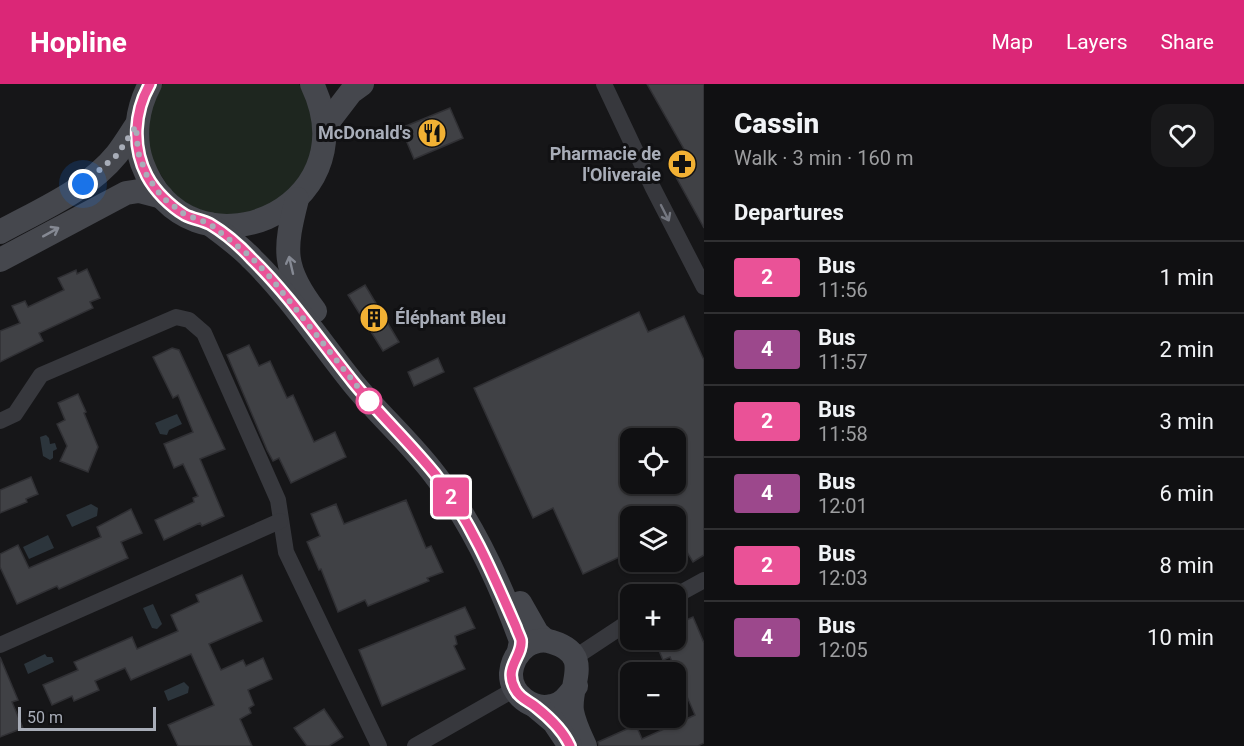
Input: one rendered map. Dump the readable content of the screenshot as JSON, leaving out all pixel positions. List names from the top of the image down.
{
  "places": {
    "restaurant": ["McDonald's"],
    "pharmacy": ["Pharmacie de l'Oliveraie"],
    "building": ["Éléphant Bleu"]
  },
  "lines": ["bus line 2"],
  "scale_bar": "50 m",
  "page": {
    "header": "Hopline",
    "nav": ["Map", "Layers", "Share"],
    "on_map": "2",
    "heading": [
      ["Cassin", "Walk · 3 min · 160 m"],
      "Departures"
    ],
    "list": [
      {
        "mark": "2",
        "name": "Bus",
        "note": "11:56",
        "value": "1 min"
      },
      {
        "mark": "4",
        "name": "Bus",
        "note": "11:57",
        "value": "2 min"
      },
      {
        "mark": "2",
        "name": "Bus",
        "note": "11:58",
        "value": "3 min"
      },
      {
        "mark": "4",
        "name": "Bus",
        "note": "12:01",
        "value": "6 min"
      },
      {
        "mark": "2",
        "name": "Bus",
        "note": "12:03",
        "value": "8 min"
      },
      {
        "mark": "4",
        "name": "Bus",
        "note": "12:05",
        "value": "10 min"
      }
    ],
    "map_buttons": ["+", "−"],
    "scale": "50 m"
  }
}
